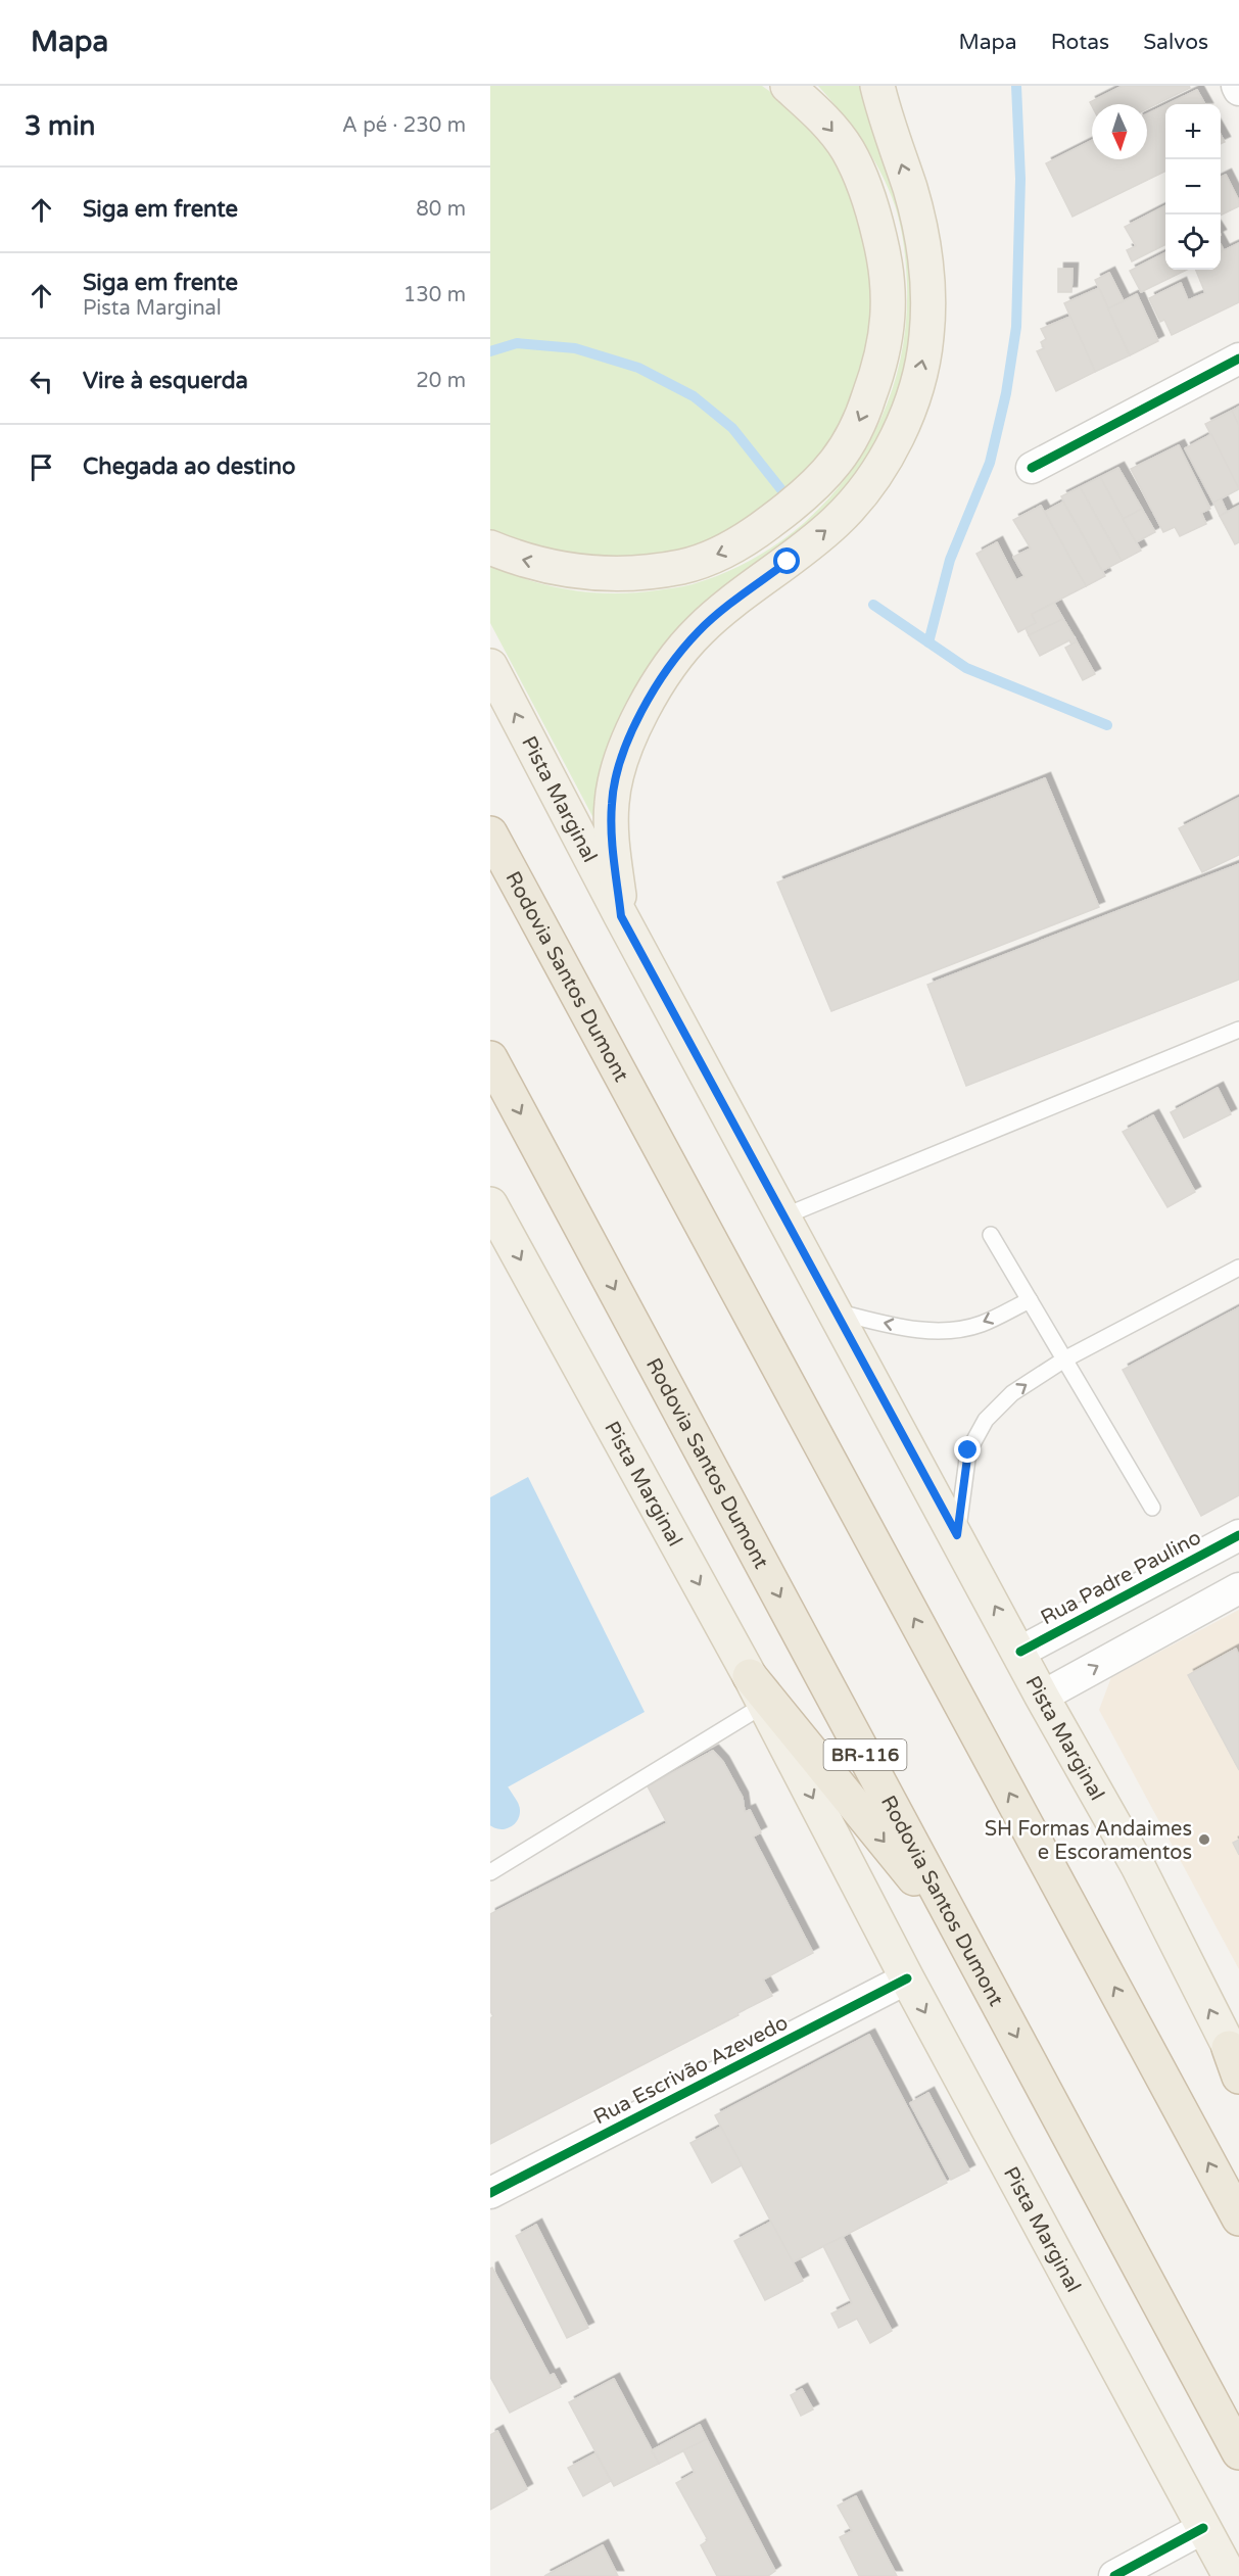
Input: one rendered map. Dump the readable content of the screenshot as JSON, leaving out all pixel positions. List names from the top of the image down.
{
  "streets": {
    "highway": ["Rodovia Santos Dumont", "BR-116"],
    "main road": ["Pista Marginal"],
    "street": ["Rua Padre Paulino", "Rua Escrivão Azevedo"]
  },
  "crossings": [
    ["Pista Marginal", "Rua Padre Paulino"],
    ["Pista Marginal", "Rua Escrivão Azevedo"]
  ],
  "places": ["SH Formas Andaimes e Escoramentos"],
  "north": "bottom",
  "page": {
    "header": "Mapa",
    "nav": ["Mapa", "Rotas", "Salvos"],
    "heading": ["3 min", "A pé · 230 m"],
    "map_buttons": ["+", "−"],
    "list": [
      ["Siga em frente", "80 m"],
      ["Siga em frente", "Pista Marginal", "130 m"],
      ["Vire à esquerda", "20 m"],
      "Chegada ao destino"
    ]
  }
}
